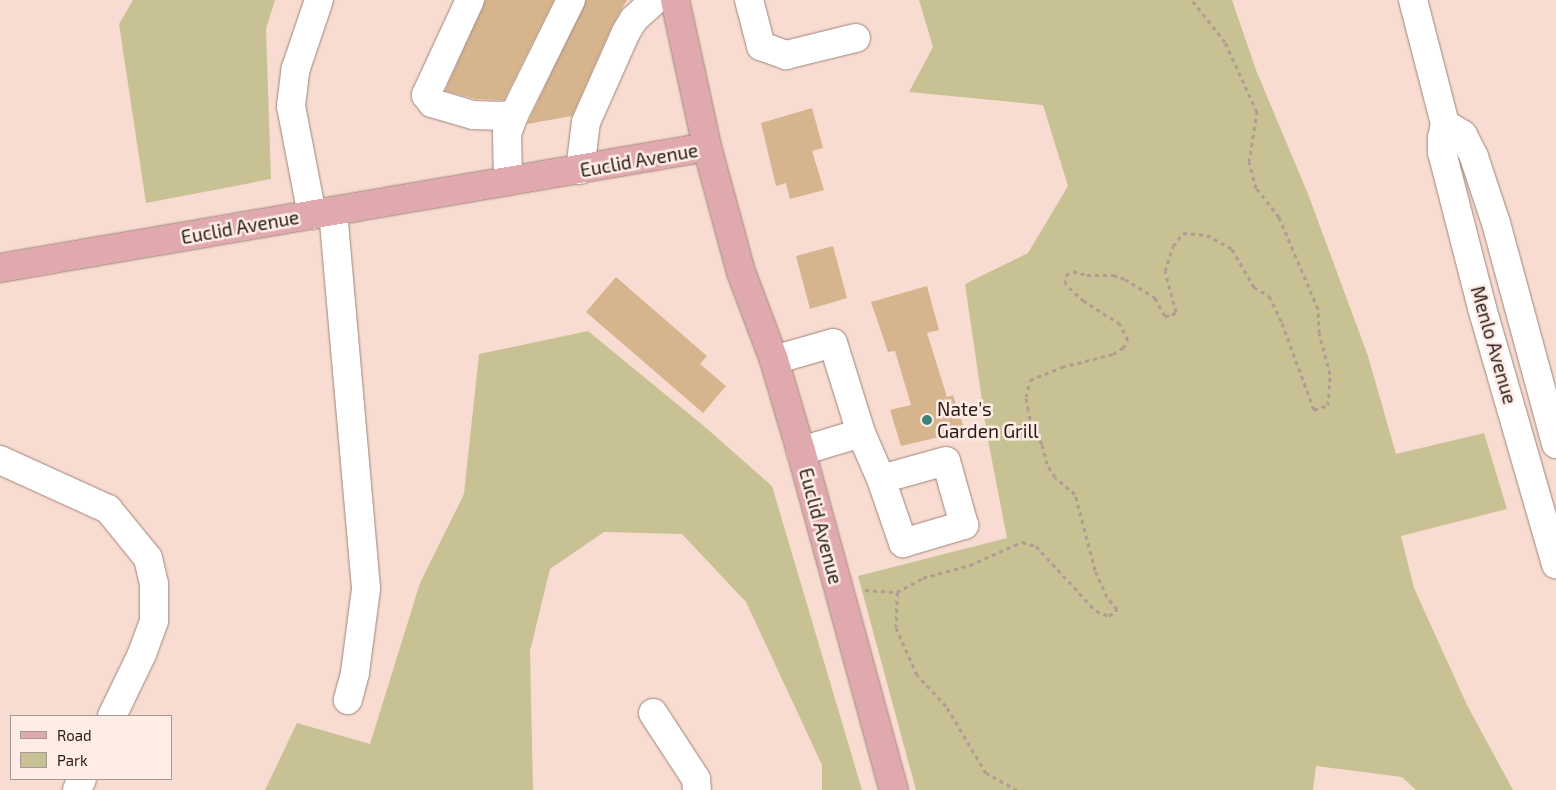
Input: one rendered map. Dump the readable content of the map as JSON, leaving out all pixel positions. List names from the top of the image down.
{
  "streets": {
    "main road": ["Euclid Avenue"],
    "street": ["Menlo Avenue"]
  },
  "places": ["Nate's Garden Grill"],
  "legend": ["Road", "Park"]
}
